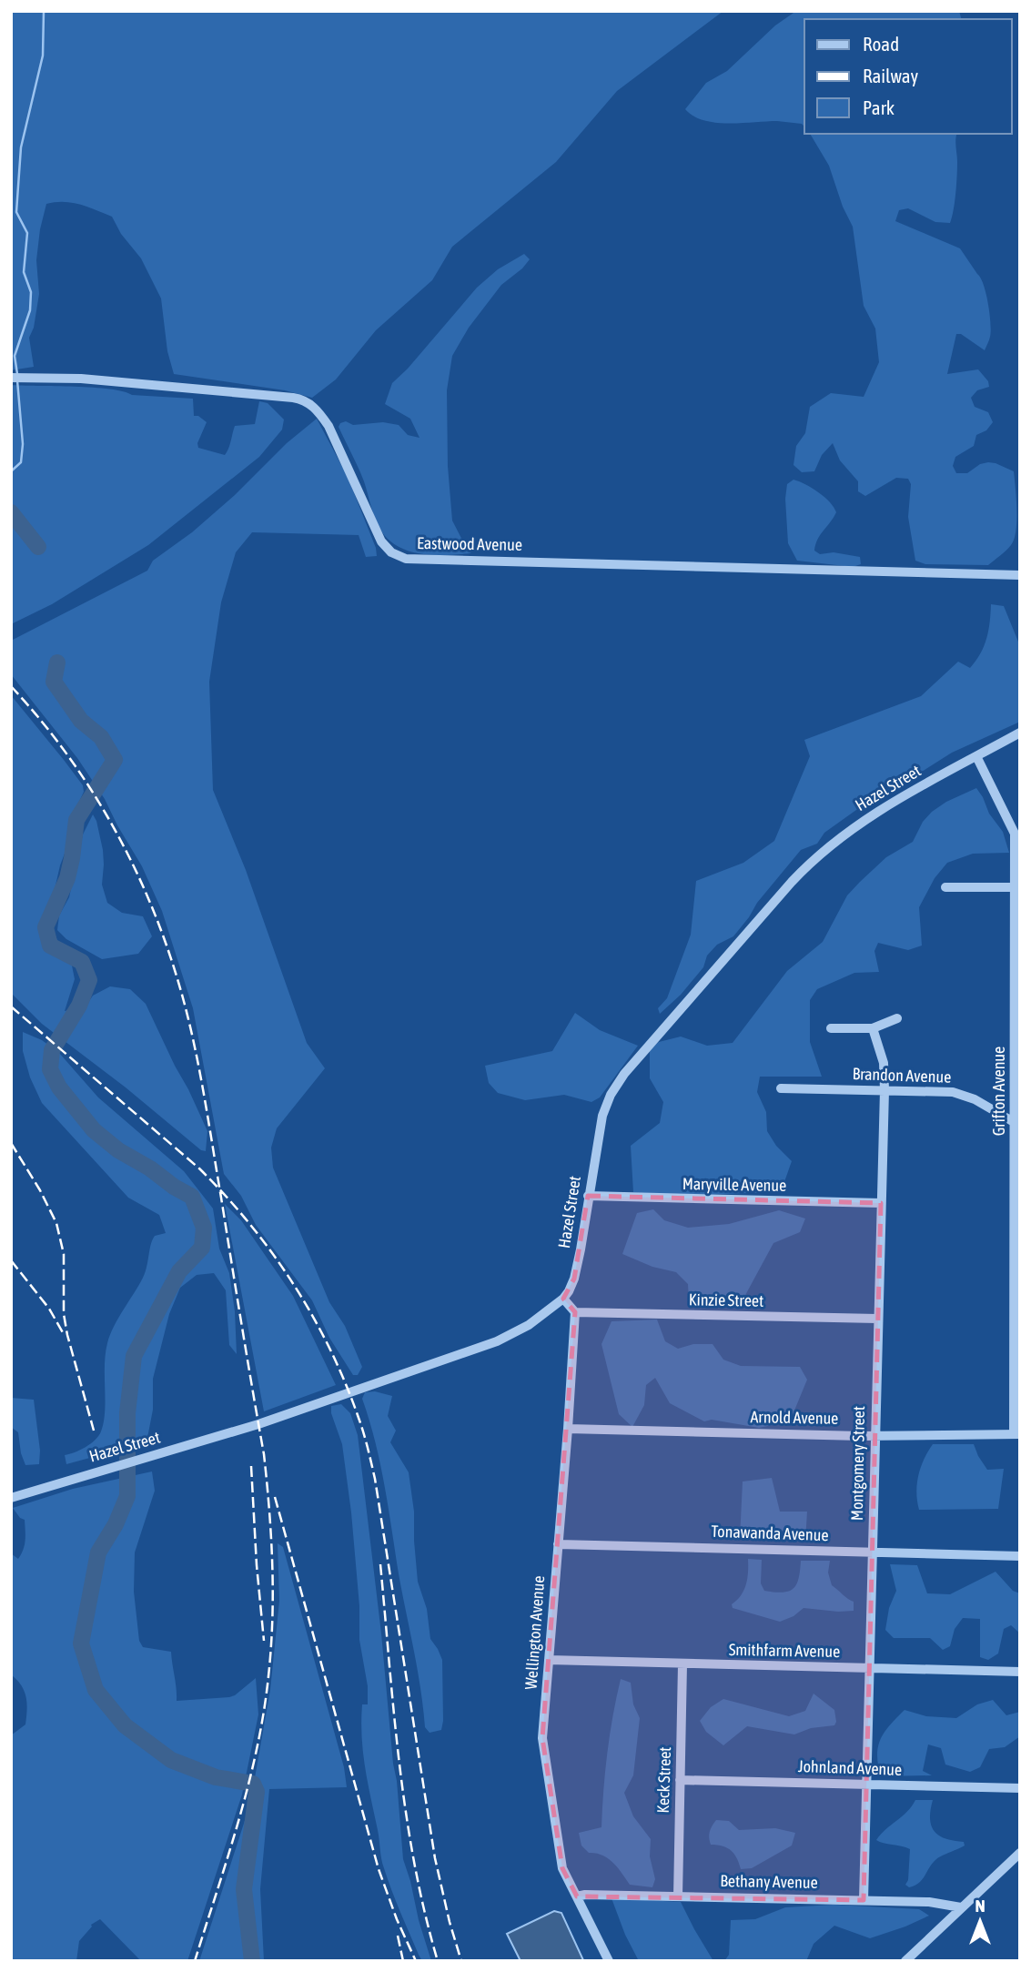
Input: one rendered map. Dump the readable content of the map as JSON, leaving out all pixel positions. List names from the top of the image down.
{
  "streets": {
    "street": [
      "Eastwood Avenue",
      "Hazel Street",
      "Brandon Avenue",
      "Grifton Avenue",
      "Maryville Avenue",
      "Kinzie Street",
      "Arnold Avenue",
      "Montgomery Street",
      "Tonawanda Avenue",
      "Wellington Avenue",
      "Smithfarm Avenue",
      "Johnland Avenue",
      "Keck Street",
      "Bethany Avenue"
    ]
  },
  "crossings": [
    ["Hazel Street", "Grifton Avenue"],
    ["Hazel Street", "Maryville Avenue"],
    ["Brandon Avenue", "Grifton Avenue"],
    ["Brandon Avenue", "Montgomery Street"],
    ["Grifton Avenue", "Arnold Avenue"],
    ["Maryville Avenue", "Montgomery Street"],
    ["Kinzie Street", "Montgomery Street"],
    ["Kinzie Street", "Wellington Avenue"],
    ["Arnold Avenue", "Montgomery Street"],
    ["Arnold Avenue", "Wellington Avenue"],
    ["Montgomery Street", "Tonawanda Avenue"],
    ["Montgomery Street", "Smithfarm Avenue"],
    ["Montgomery Street", "Johnland Avenue"],
    ["Montgomery Street", "Bethany Avenue"],
    ["Tonawanda Avenue", "Wellington Avenue"],
    ["Wellington Avenue", "Smithfarm Avenue"],
    ["Wellington Avenue", "Bethany Avenue"],
    ["Smithfarm Avenue", "Keck Street"],
    ["Johnland Avenue", "Keck Street"],
    ["Keck Street", "Bethany Avenue"]
  ],
  "legend": ["Road", "Railway", "Park"],
  "north": "top"
}
